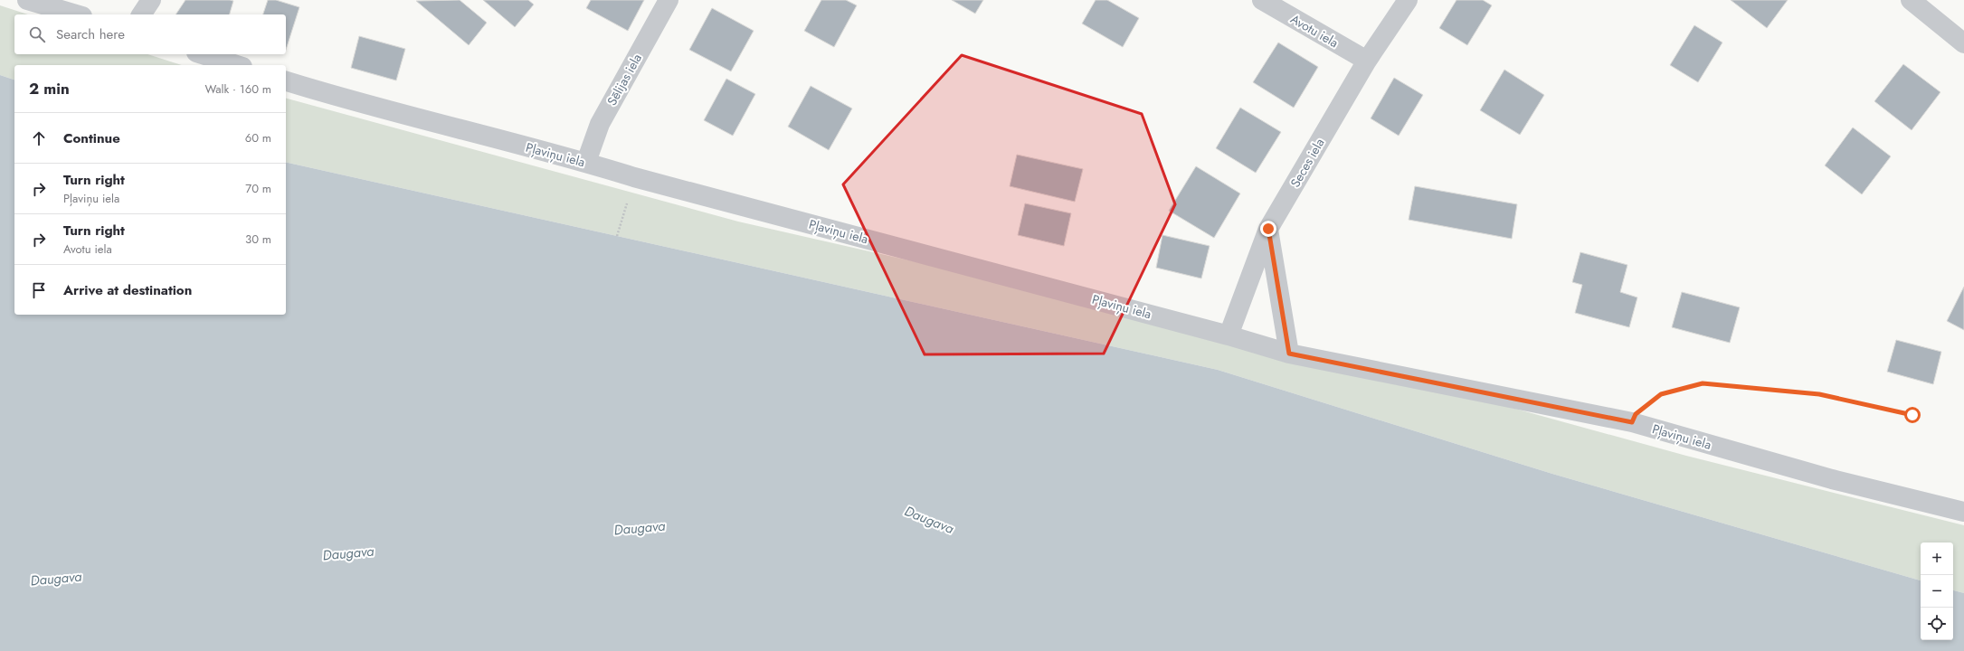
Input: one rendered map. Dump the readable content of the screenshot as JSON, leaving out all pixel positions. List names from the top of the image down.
{
  "streets": {
    "street": [
      "Avotu iela",
      "Sēlijas iela",
      "Pļaviņu iela",
      "Seces iela"
    ]
  },
  "crossings": [
    ["Avotu iela", "Seces iela"],
    ["Sēlijas iela", "Pļaviņu iela"],
    ["Pļaviņu iela", "Seces iela"]
  ],
  "water": ["Daugava"],
  "page": {
    "search": "Search here",
    "heading": ["2 min", "Walk · 160 m"],
    "list": [
      ["Continue", "60 m"],
      ["Turn right", "Pļaviņu iela", "70 m"],
      ["Turn right", "Avotu iela", "30 m"],
      "Arrive at destination"
    ],
    "map_buttons": ["+", "−"]
  }
}
